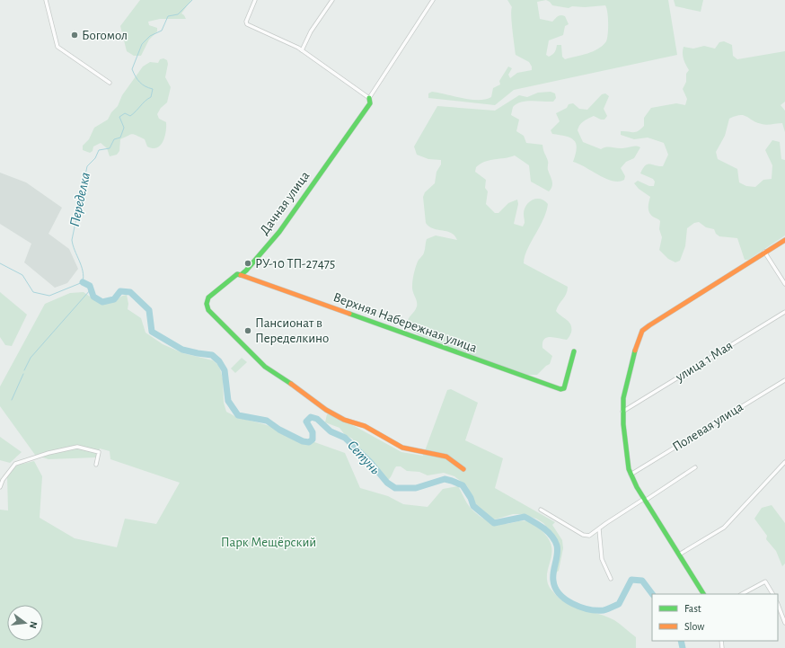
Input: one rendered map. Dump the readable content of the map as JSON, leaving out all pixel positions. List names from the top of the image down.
{
  "streets": {
    "street": [
      "Дачная улица",
      "Верхняя Набережная улица",
      "улица 1 Мая",
      "Полевая улица"
    ]
  },
  "crossings": [
    ["Дачная улица", "Верхняя Набережная улица"]
  ],
  "water": ["Переделка", "Сетунь"],
  "parks": ["Парк Мещёрский"],
  "places": ["Богомол", "РУ-10 ТП-27475", "Пансионат в Переделкино"],
  "legend": ["Fast", "Slow"],
  "north": "right"
}
